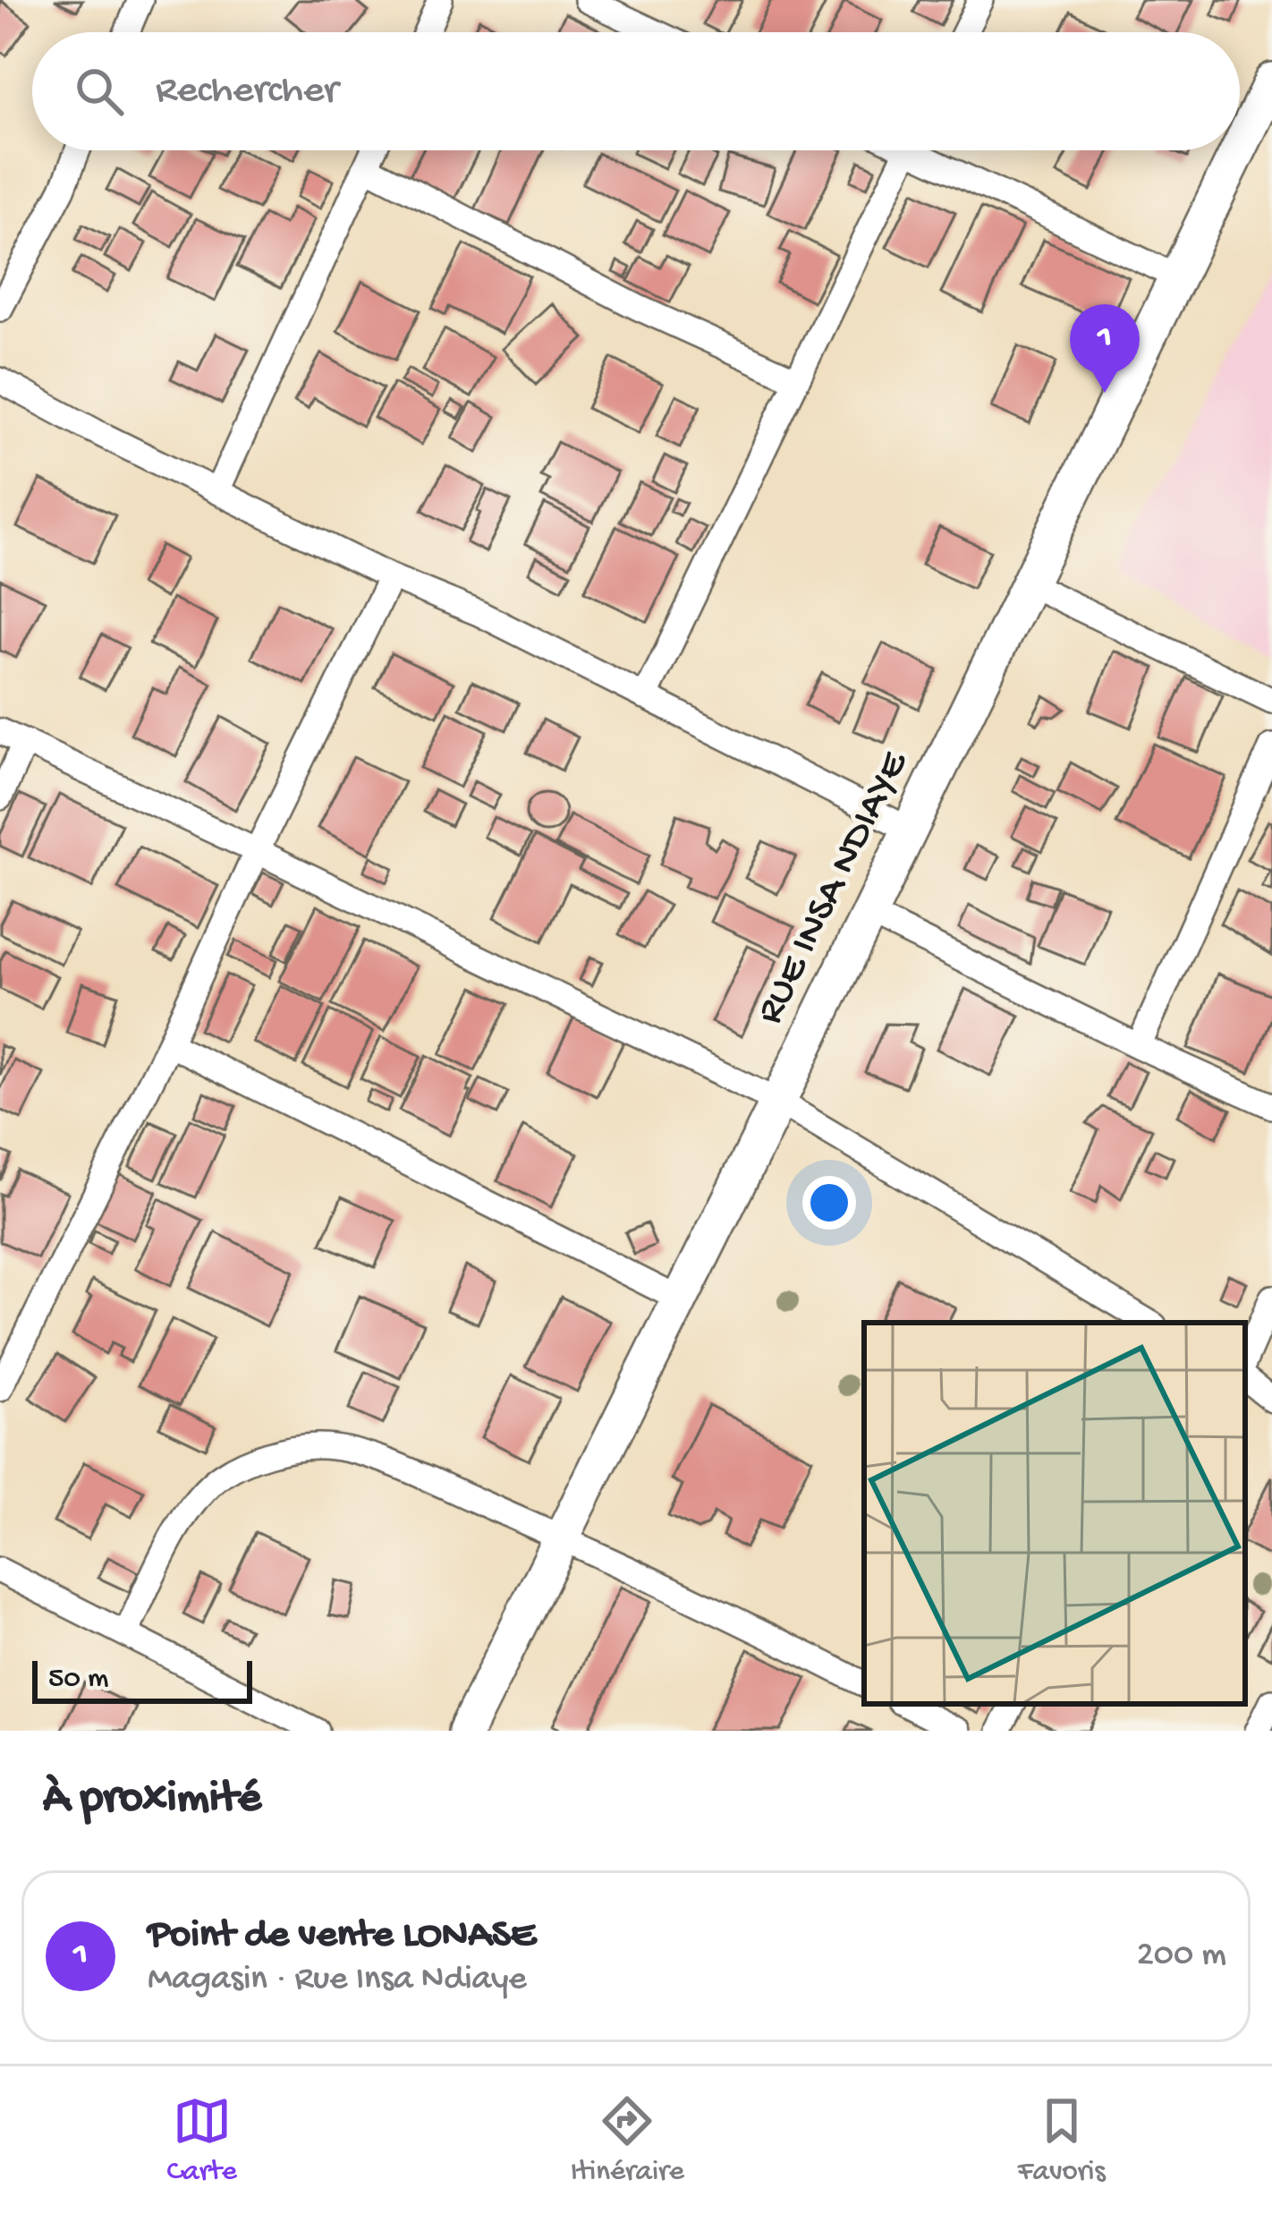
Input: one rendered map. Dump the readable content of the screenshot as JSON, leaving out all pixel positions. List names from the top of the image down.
{
  "streets": {
    "main road": ["RUE INSA NDIAYE"]
  },
  "scale_bar": "50 m",
  "page": {
    "search": "Rechercher",
    "pins": "1",
    "scale": "50 m",
    "heading": "À proximité",
    "list": [
      {
        "mark": "1",
        "name": "Point de vente LONASE",
        "note": "Magasin · Rue Insa Ndiaye",
        "value": "200 m"
      }
    ],
    "nav": ["Carte", "Itinéraire", "Favoris"]
  }
}
